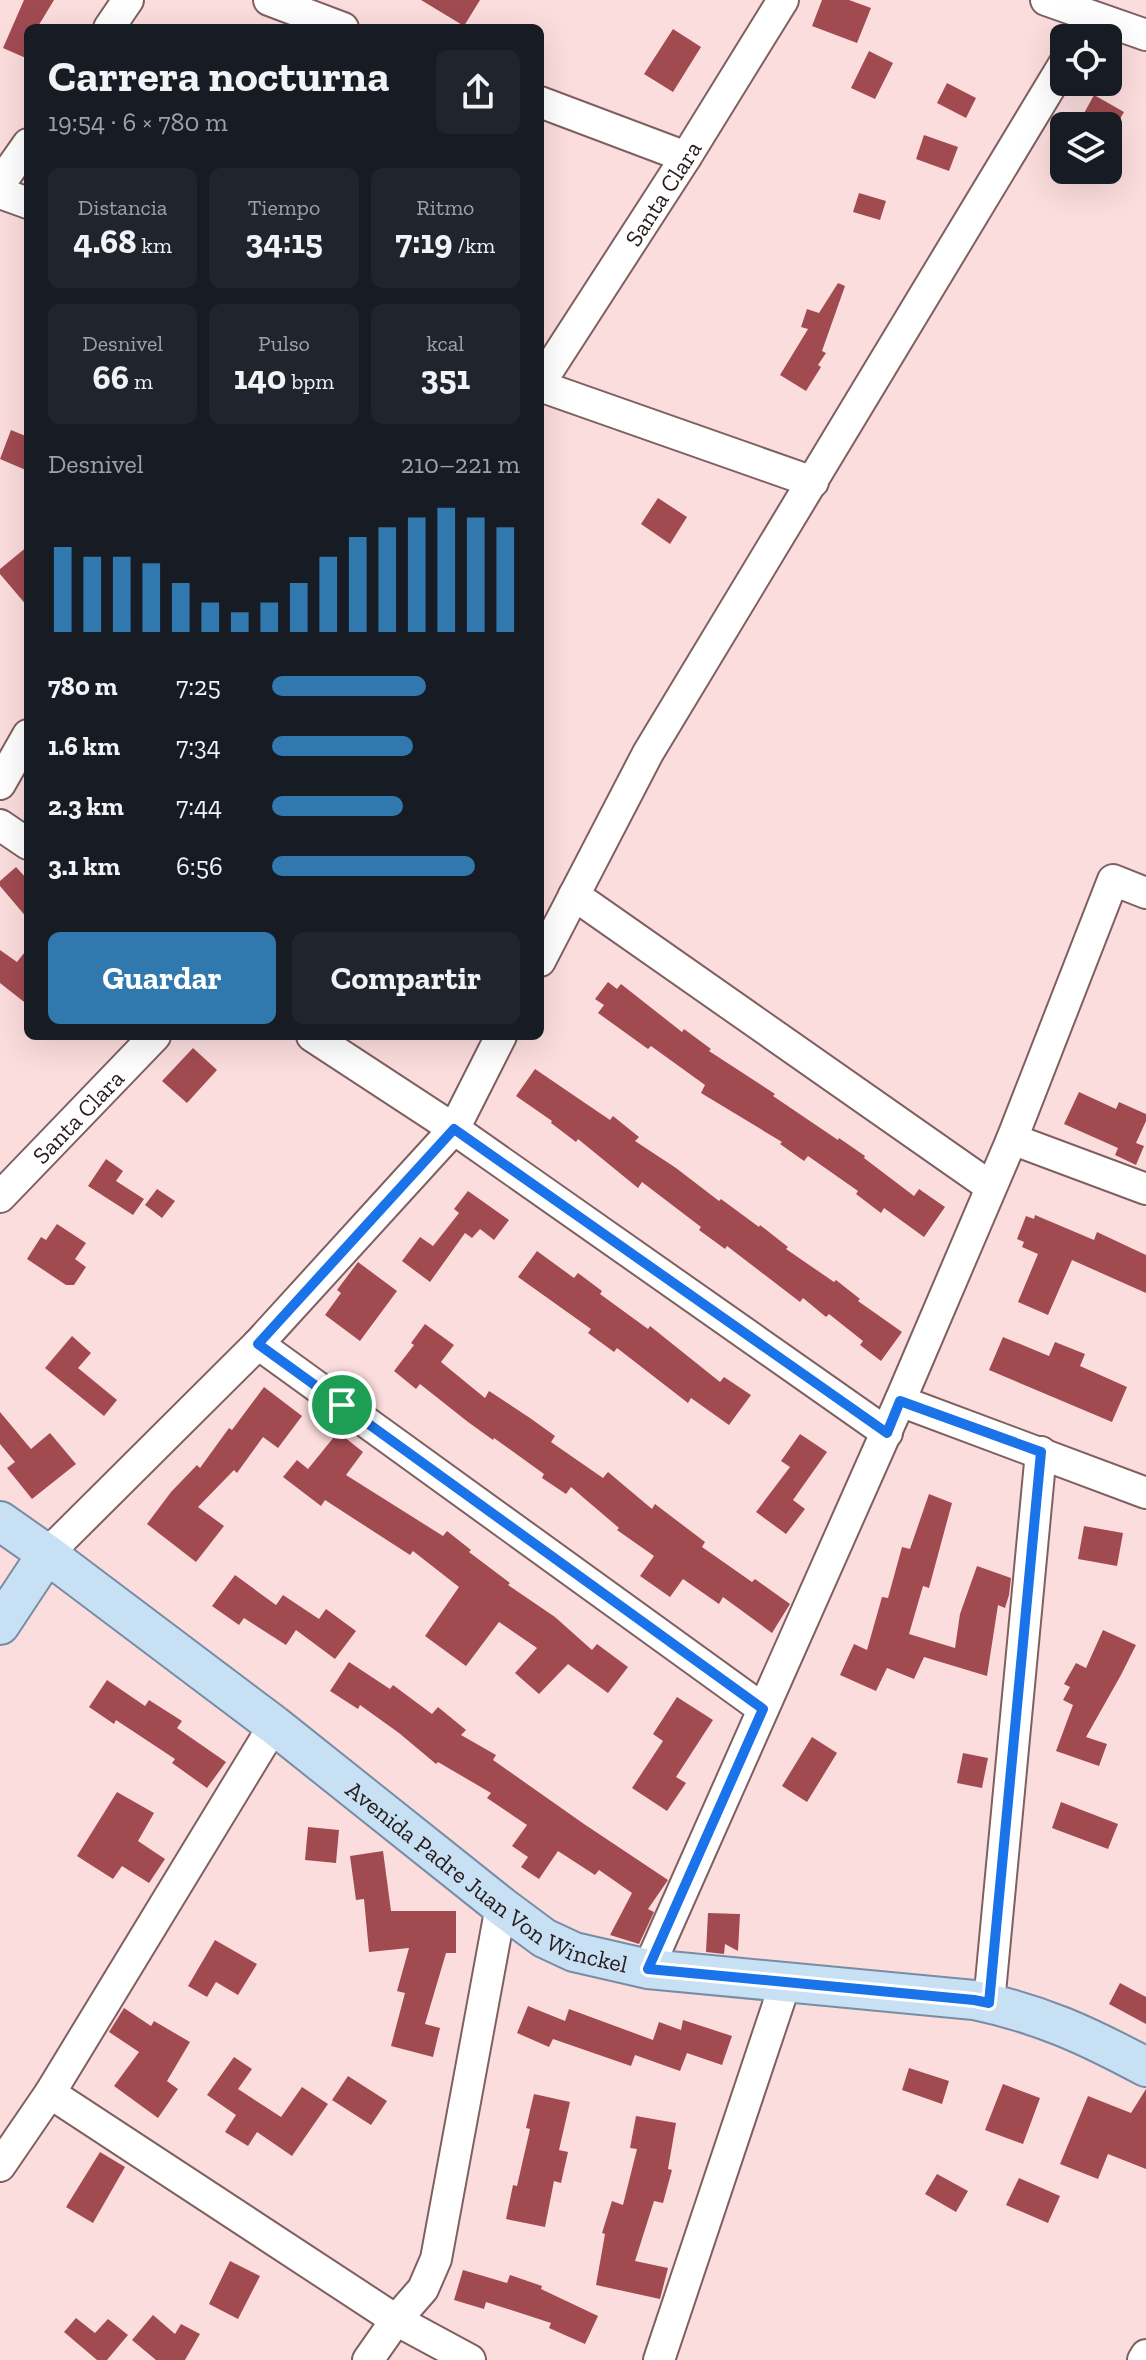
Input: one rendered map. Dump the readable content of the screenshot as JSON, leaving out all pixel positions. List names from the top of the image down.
{
  "streets": {
    "main road": ["Avenida Padre Juan Von Winckel"],
    "street": ["Santa Clara"]
  },
  "page": {
    "heading": ["Carrera nocturna", "19:54 · 6 × 780 m"],
    "stats": [
      ["Distancia", "4.68 km"],
      ["Tiempo", "34:15"],
      ["Ritmo", "7:19 /km"],
      ["Desnivel", "66 m"],
      ["Pulso", "140 bpm"],
      ["kcal", "351"]
    ],
    "chart": ["Desnivel", "210–221 m"],
    "list": [
      {
        "name": "780 m",
        "note": "7:25"
      },
      {
        "name": "1.6 km",
        "note": "7:34"
      },
      {
        "name": "2.3 km",
        "note": "7:44"
      },
      {
        "name": "3.1 km",
        "note": "6:56"
      }
    ],
    "buttons": ["Guardar", "Compartir"]
  }
}
